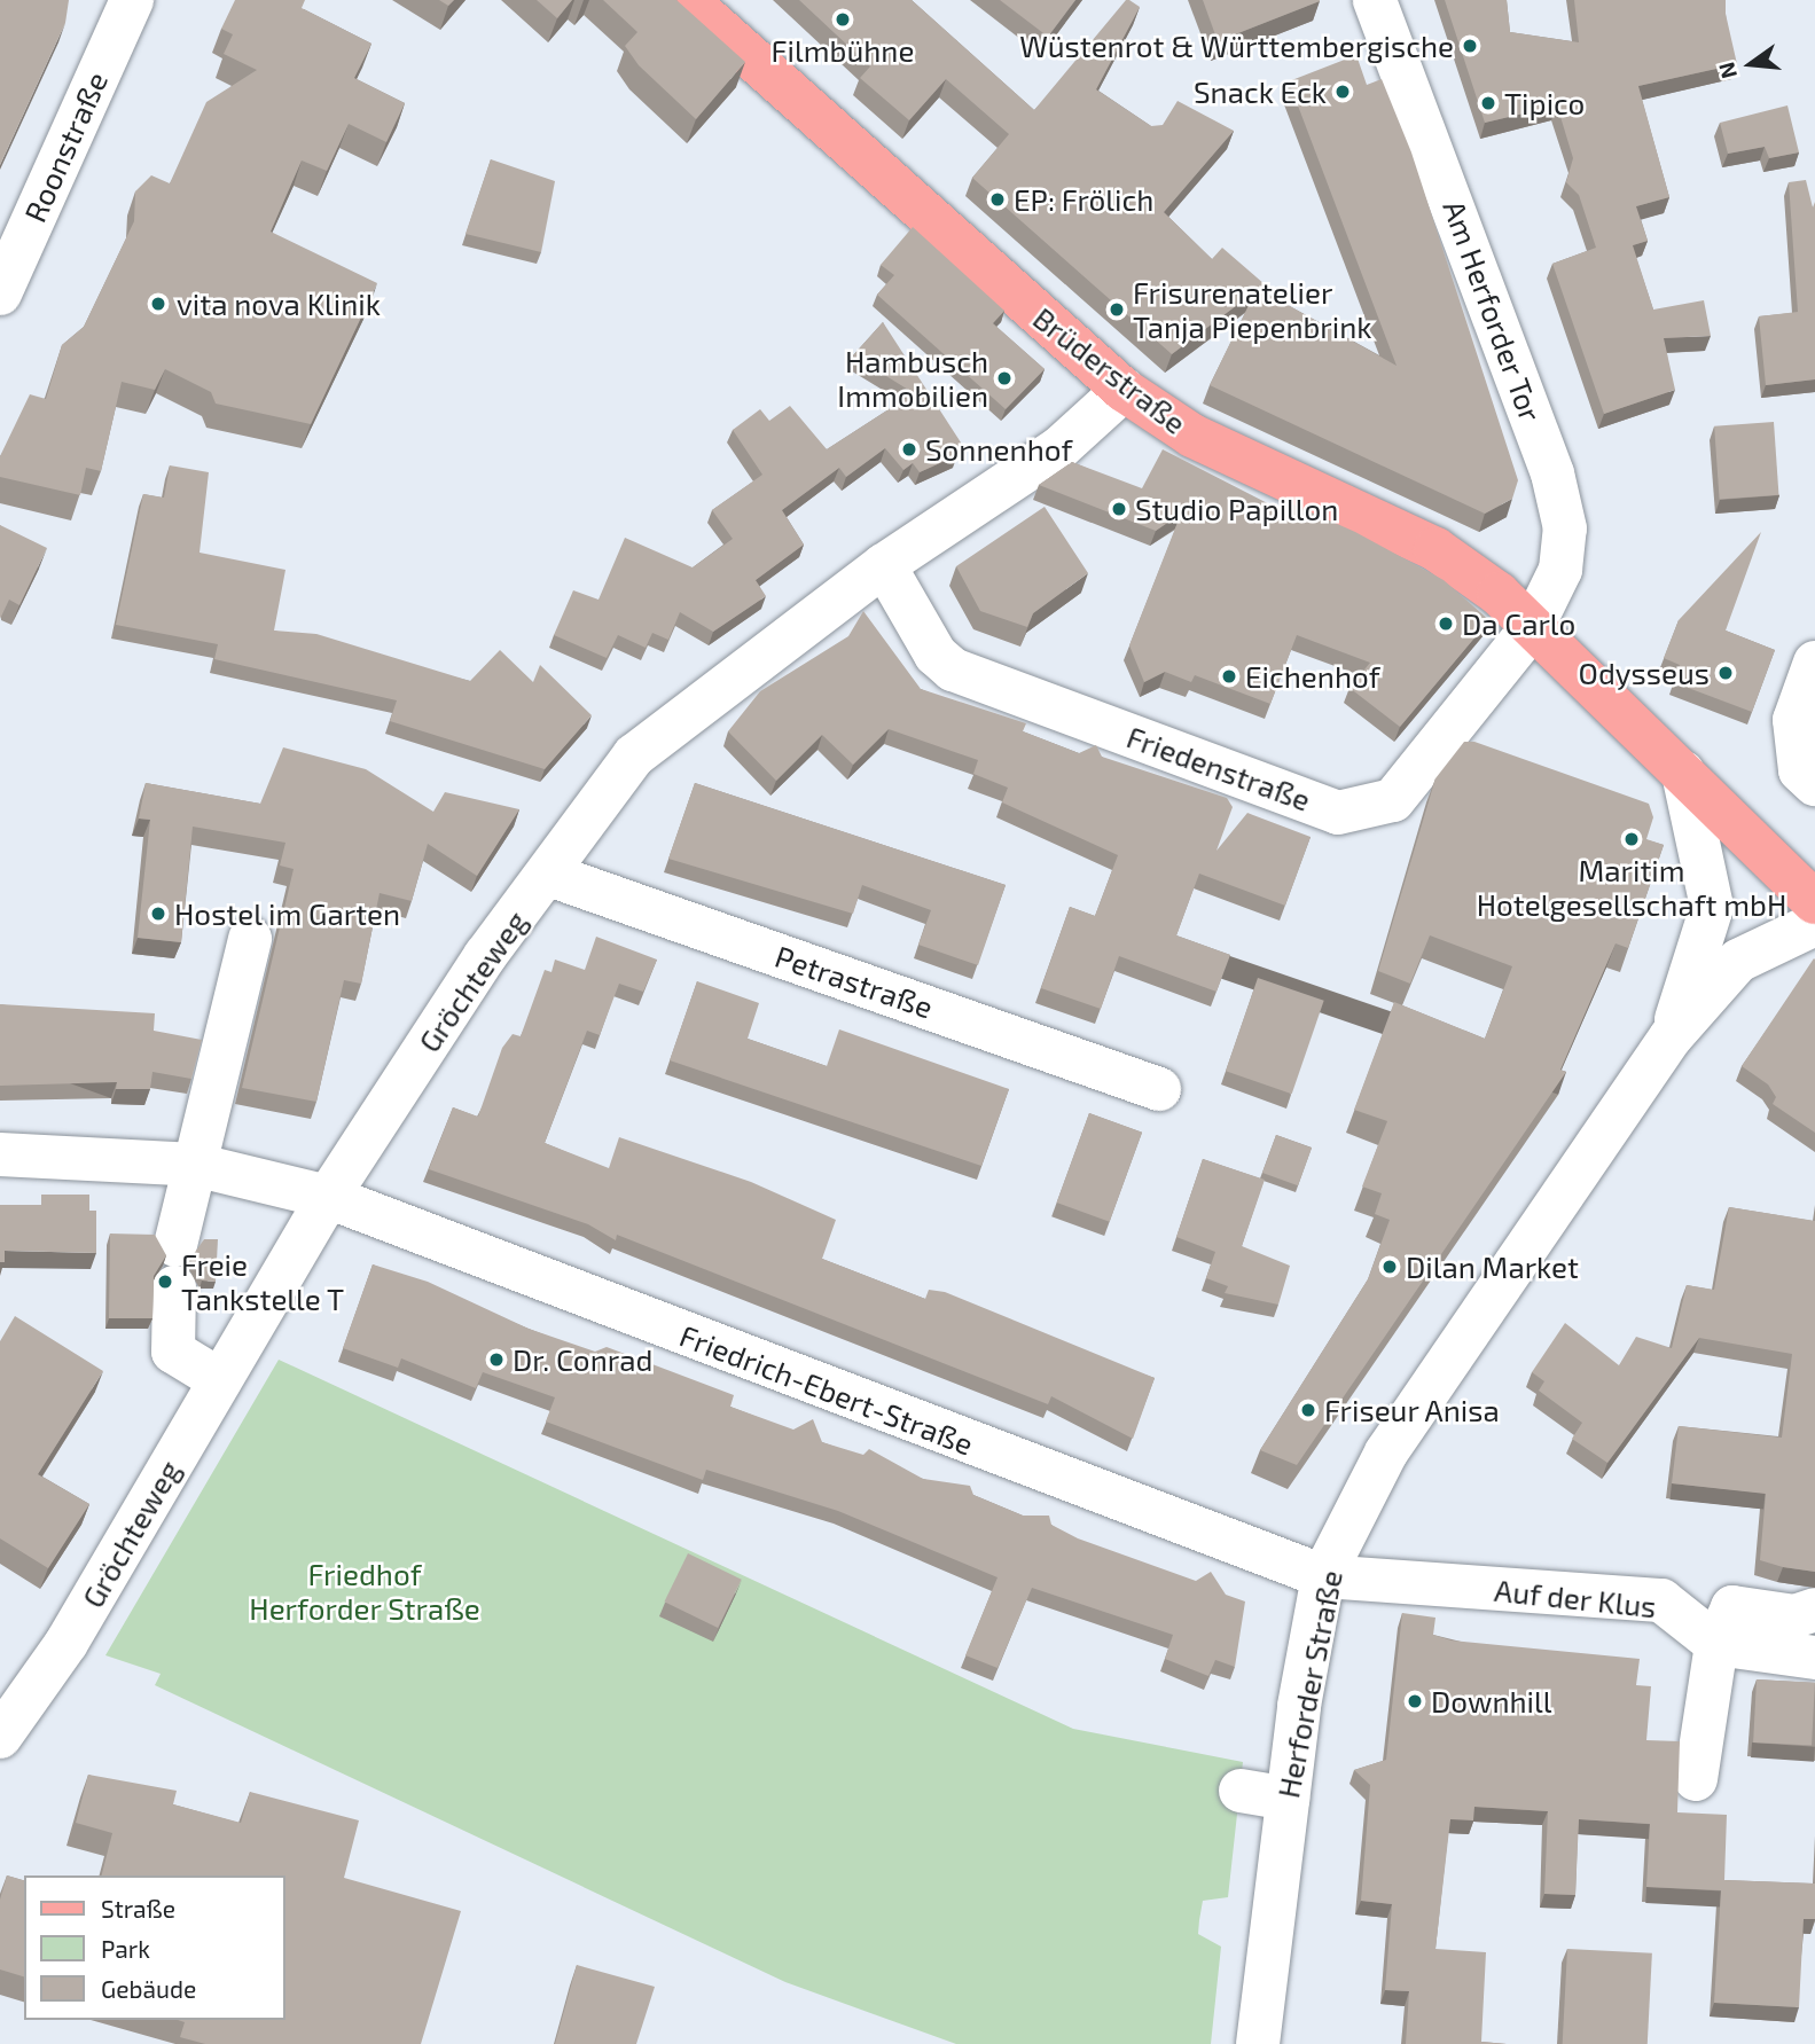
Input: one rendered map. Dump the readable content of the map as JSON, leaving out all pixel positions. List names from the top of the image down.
{
  "streets": {
    "main road": ["Brüderstraße"],
    "street": [
      "Roonstraße",
      "Am Herforder Tor",
      "Friedenstraße",
      "Gröchteweg",
      "Petrastraße",
      "Friedrich-Ebert-Straße",
      "Auf der Klus",
      "Herforder Straße"
    ]
  },
  "crossings": [
    ["Am Herforder Tor", "Brüderstraße"],
    ["Am Herforder Tor", "Friedenstraße"],
    ["Brüderstraße", "Friedenstraße"],
    ["Brüderstraße", "Gröchteweg"],
    ["Brüderstraße", "Herforder Straße"],
    ["Friedenstraße", "Gröchteweg"],
    ["Gröchteweg", "Petrastraße"],
    ["Gröchteweg", "Friedrich-Ebert-Straße"],
    ["Friedrich-Ebert-Straße", "Auf der Klus"],
    ["Friedrich-Ebert-Straße", "Herforder Straße"],
    ["Auf der Klus", "Herforder Straße"]
  ],
  "parks": ["Friedhof Herforder Straße"],
  "places": [
    "Filmbühne",
    "Wüstenrot & Württembergische",
    "Snack Eck",
    "Tipico",
    "EP: Frölich",
    "vita nova Klinik",
    "Frisurenatelier Tanja Piepenbrink",
    "Hambusch Immobilien",
    "Sonnenhof",
    "Studio Papillon",
    "Da Carlo",
    "Odysseus",
    "Eichenhof",
    "Maritim Hotelgesellschaft mbH",
    "Hostel im Garten",
    "Dilan Market",
    "Freie Tankstelle T",
    "Dr. Conrad",
    "Friseur Anisa",
    "Downhill"
  ],
  "legend": ["Straße", "Park", "Gebäude"],
  "north": "left"
}
